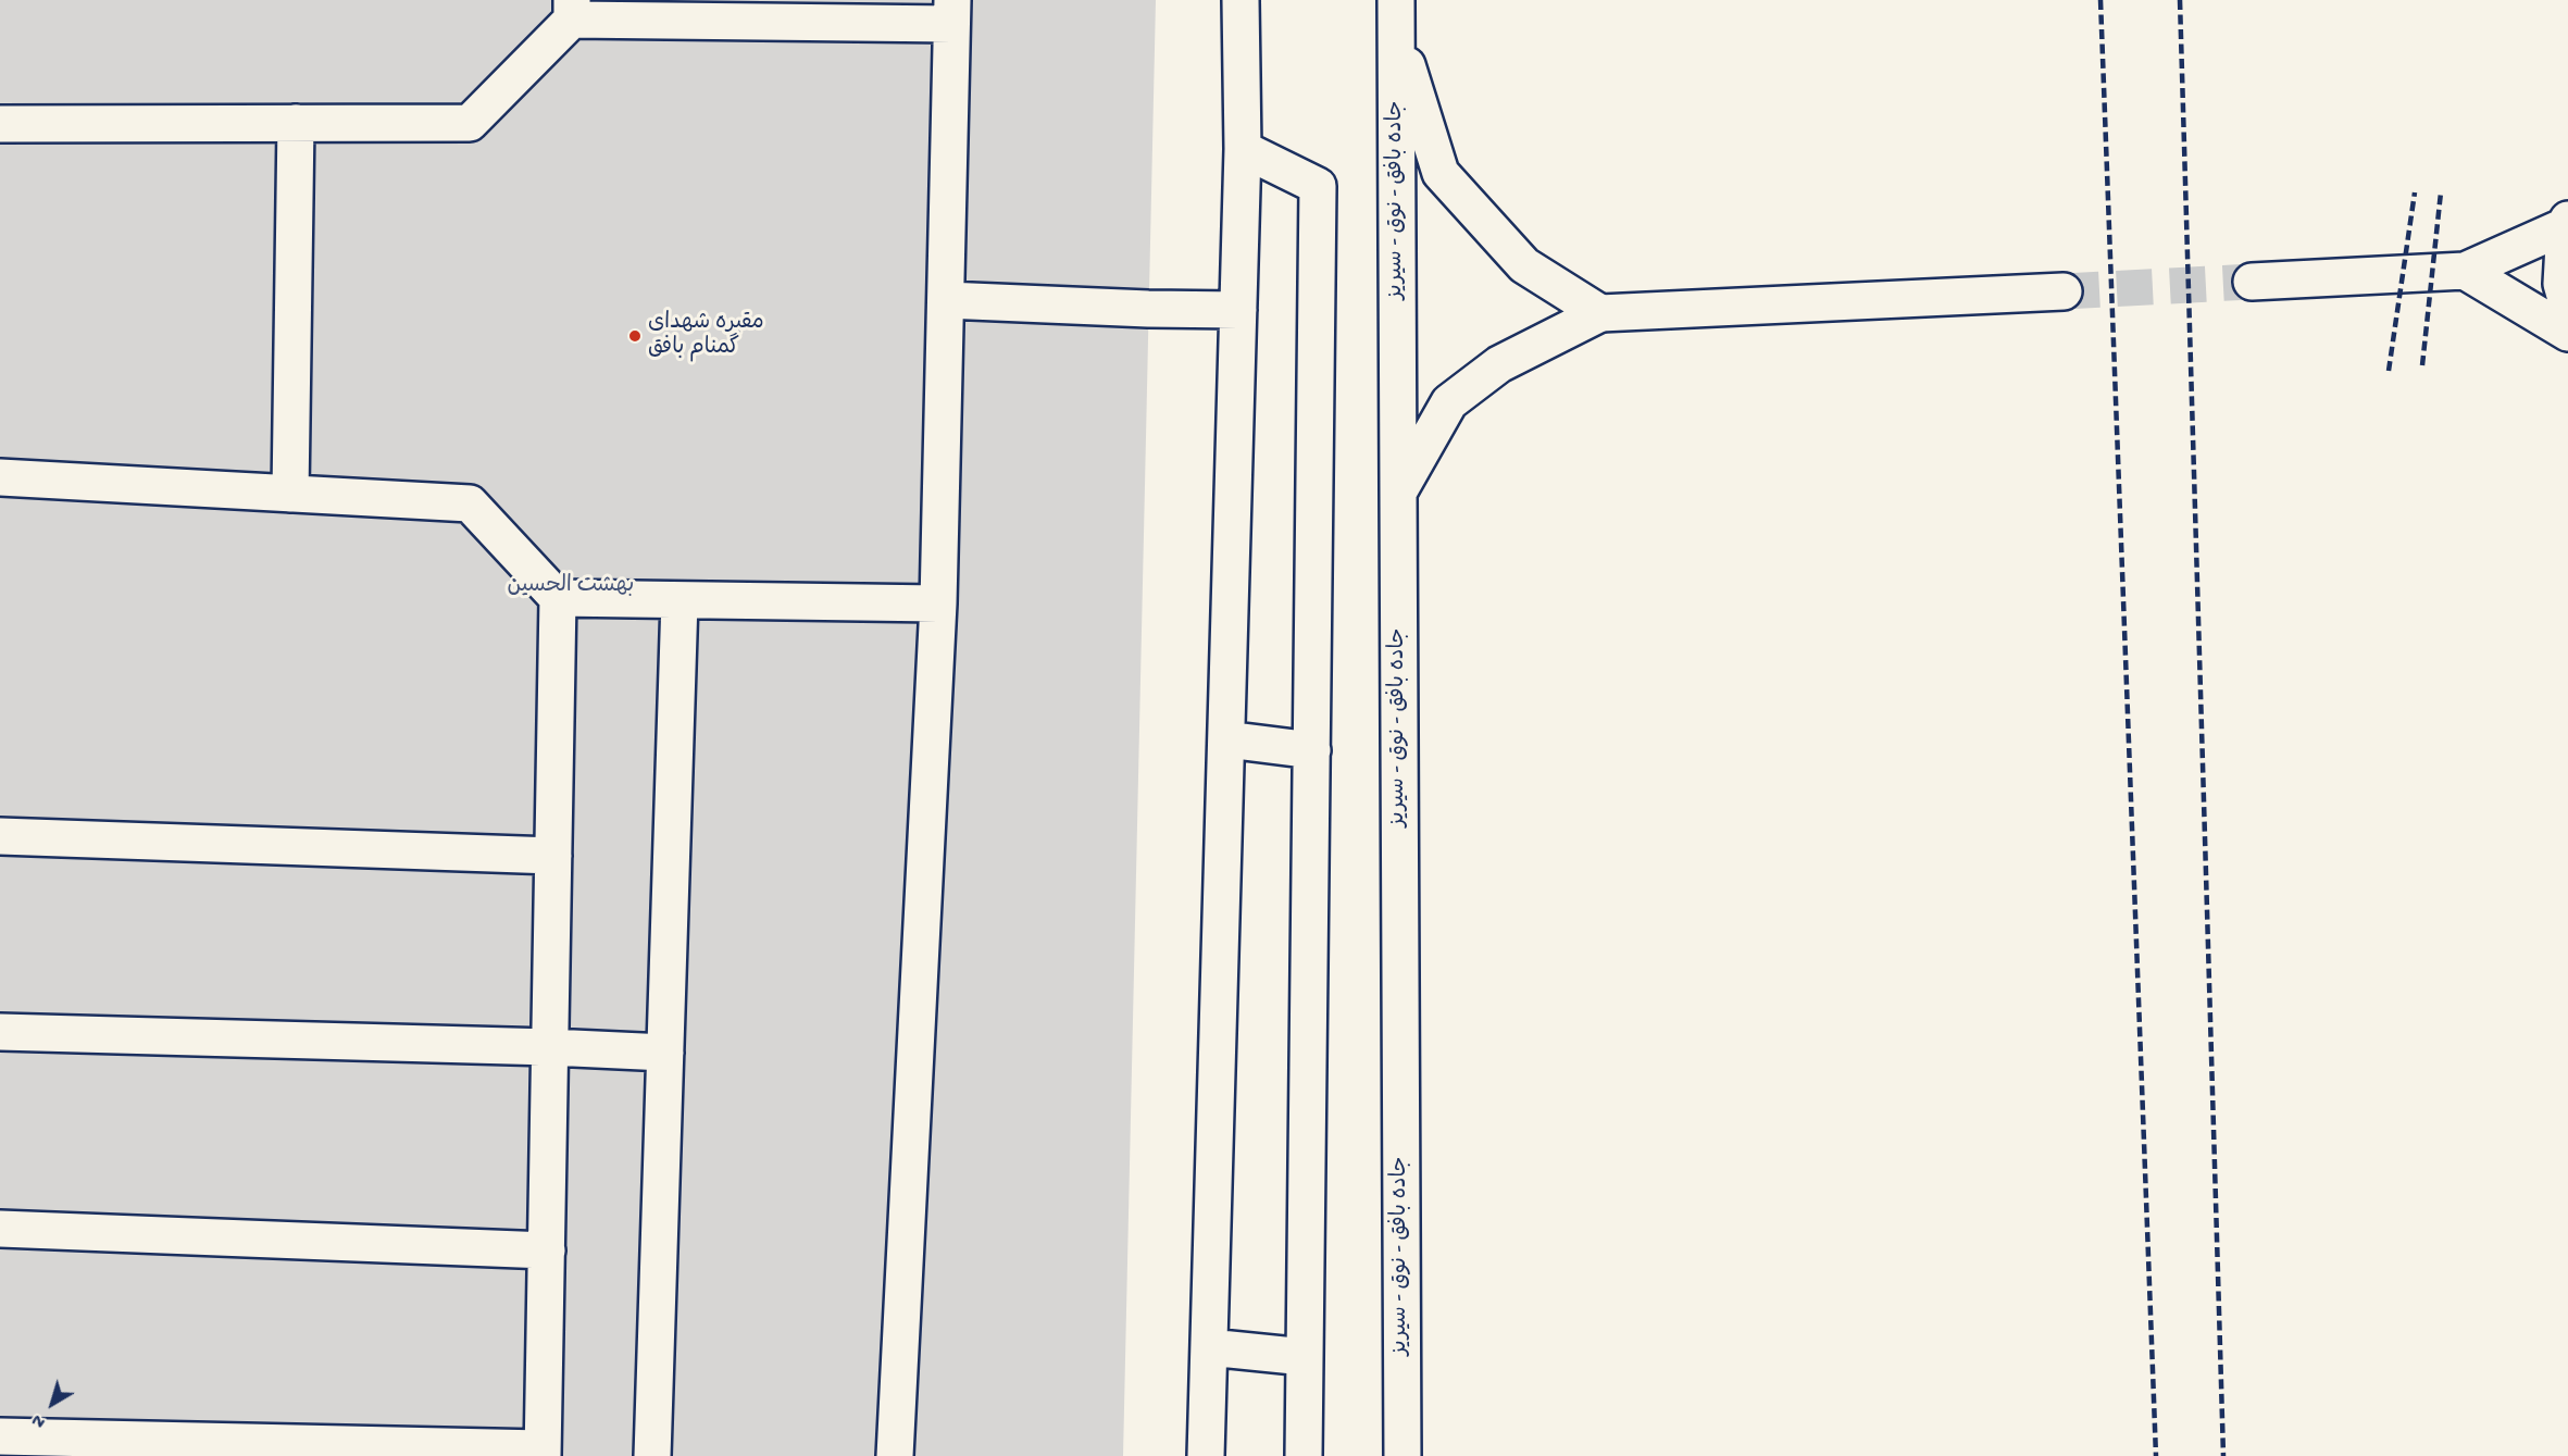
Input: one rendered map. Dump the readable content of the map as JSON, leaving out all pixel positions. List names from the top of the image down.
{
  "streets": {
    "main road": ["جاده بافق - نوق - سیریز"]
  },
  "parks": ["بهشت الحسین"],
  "places": ["مقبره شهدای گمنام بافق"],
  "north": "bottom left"
}
